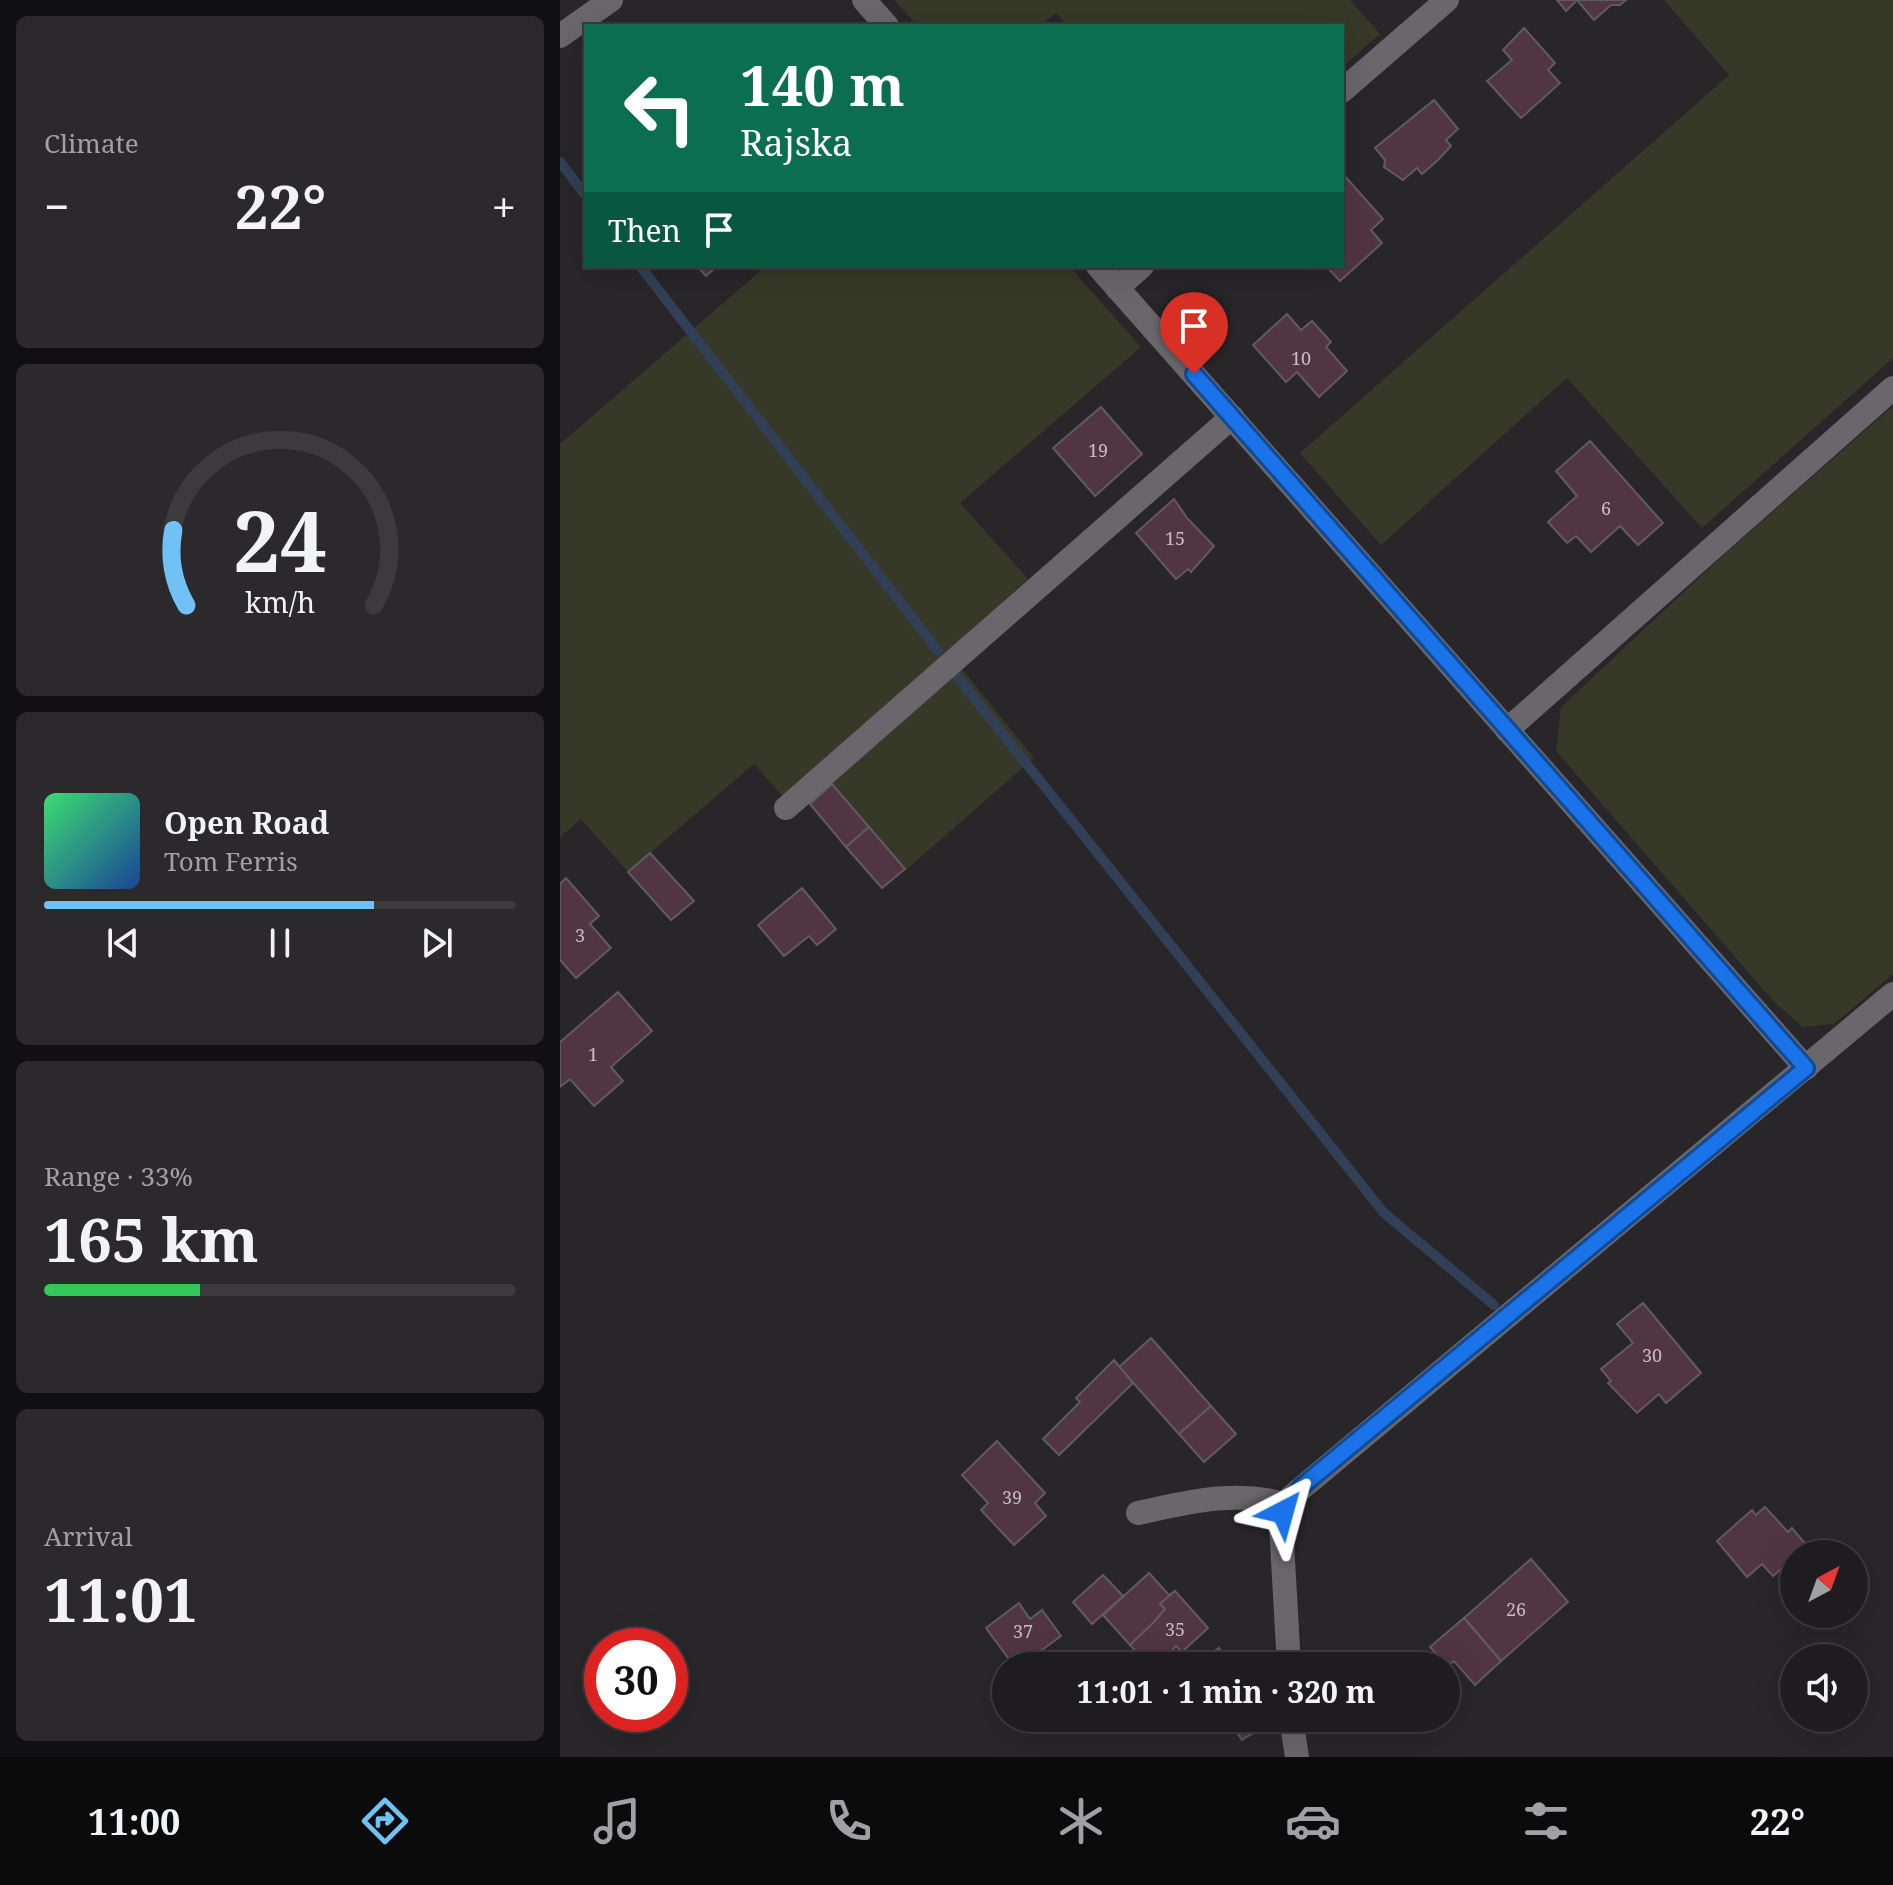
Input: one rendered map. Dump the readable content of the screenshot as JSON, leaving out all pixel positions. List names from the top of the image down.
{
  "house_numbers": [
    "10",
    "19",
    "6",
    "15",
    "3",
    "1",
    "30",
    "39",
    "26",
    "35",
    "37"
  ],
  "north": "top right",
  "page": {
    "tile": [
      "Climate",
      ["Range · 33%", "165 km"],
      ["Arrival", "11:01"]
    ],
    "turn": ["140 m", "Rajska"],
    "heat": ["−", "22°", "+"],
    "then": "Then",
    "song": ["Open Road", "Tom Ferris"],
    "limit": "30",
    "trip": "11:01 · 1 min · 320 m",
    "tabs": ["11:00", "22°"],
    "gauge": ["24", "km/h"]
  }
}
